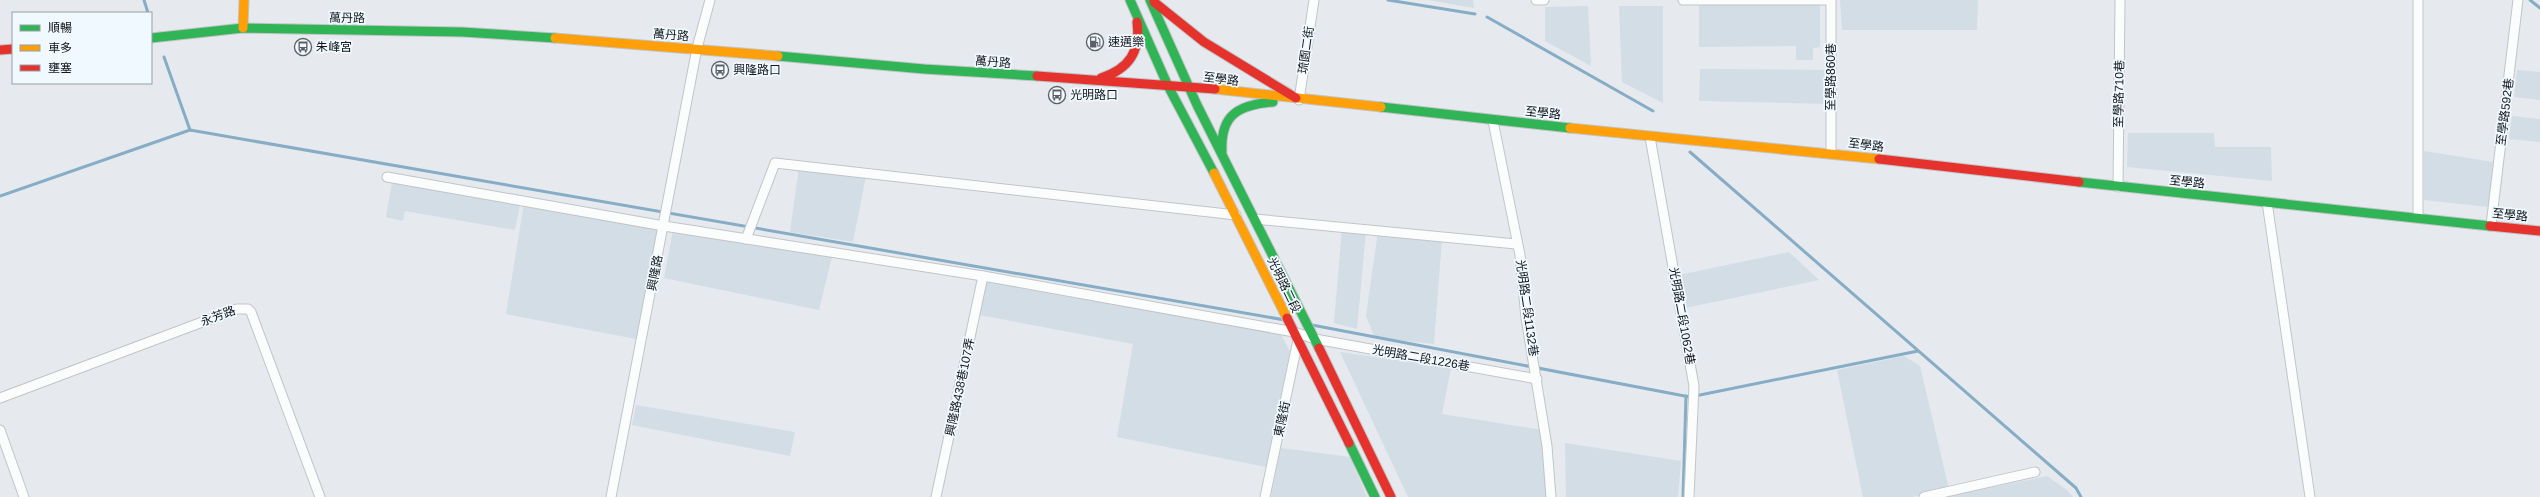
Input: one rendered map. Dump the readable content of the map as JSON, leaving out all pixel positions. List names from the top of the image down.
{
  "streets": {
    "street": [
      "萬丹路",
      "琉園二街",
      "至學路860巷",
      "至學路",
      "至學路710巷",
      "至學路592巷",
      "興隆路",
      "光明路二段",
      "光明路二段1132巷",
      "永芳路",
      "光明路二段1062巷",
      "光明路二段1226巷",
      "興隆路438巷107弄",
      "東隆街"
    ]
  },
  "crossings": [
    ["萬丹路", "至學路"],
    ["萬丹路", "興隆路"],
    ["萬丹路", "光明路二段"],
    ["琉園二街", "至學路"],
    ["至學路860巷", "至學路"],
    ["至學路", "至學路710巷"],
    ["至學路", "至學路592巷"],
    ["至學路", "光明路二段"],
    ["至學路", "光明路二段1132巷"],
    ["至學路", "光明路二段1062巷"],
    ["興隆路", "光明路二段1226巷"],
    ["光明路二段", "光明路二段1226巷"],
    ["光明路二段", "東隆街"],
    ["光明路二段1132巷", "光明路二段1226巷"],
    ["光明路二段1226巷", "興隆路438巷107弄"],
    ["光明路二段1226巷", "東隆街"]
  ],
  "places": {
    "fuel station": ["速邁樂"],
    "bus stop": ["朱峰宮", "興隆路口", "光明路口"]
  },
  "legend": ["順暢", "車多", "壅塞"]
}
